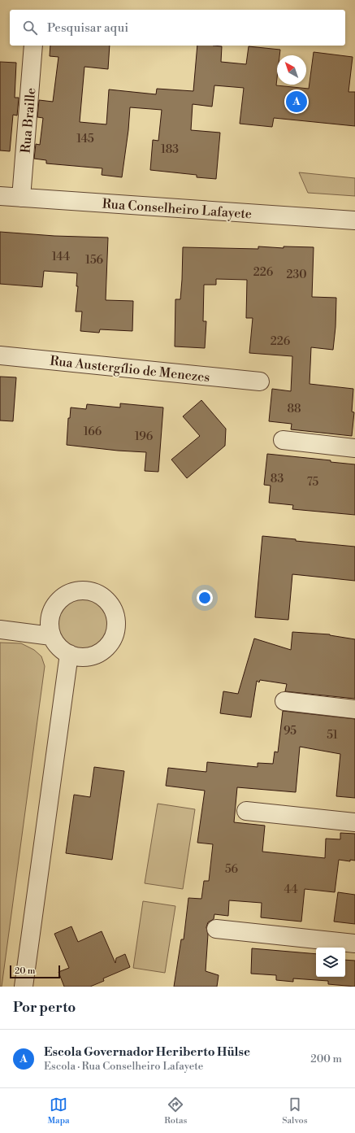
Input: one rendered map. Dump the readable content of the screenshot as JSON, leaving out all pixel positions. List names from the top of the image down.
{
  "streets": {
    "street": ["Rua Braille", "Rua Conselheiro Lafayete", "Rua Austergílio de Menezes"]
  },
  "crossings": [
    ["Rua Braille", "Rua Conselheiro Lafayete"]
  ],
  "house_numbers": [
    "145",
    "183",
    "144",
    "156",
    "226",
    "230",
    "226",
    "88",
    "166",
    "196",
    "83",
    "75",
    "95",
    "51",
    "56",
    "44"
  ],
  "scale_bar": "20 m",
  "north": "top left",
  "page": {
    "search": "Pesquisar aqui",
    "pins": "A",
    "scale": "20 m",
    "heading": "Por perto",
    "list": [
      {
        "mark": "A",
        "name": "Escola Governador Heriberto Hülse",
        "note": "Escola · Rua Conselheiro Lafayete",
        "value": "200 m"
      }
    ],
    "nav": ["Mapa", "Rotas", "Salvos"]
  }
}
